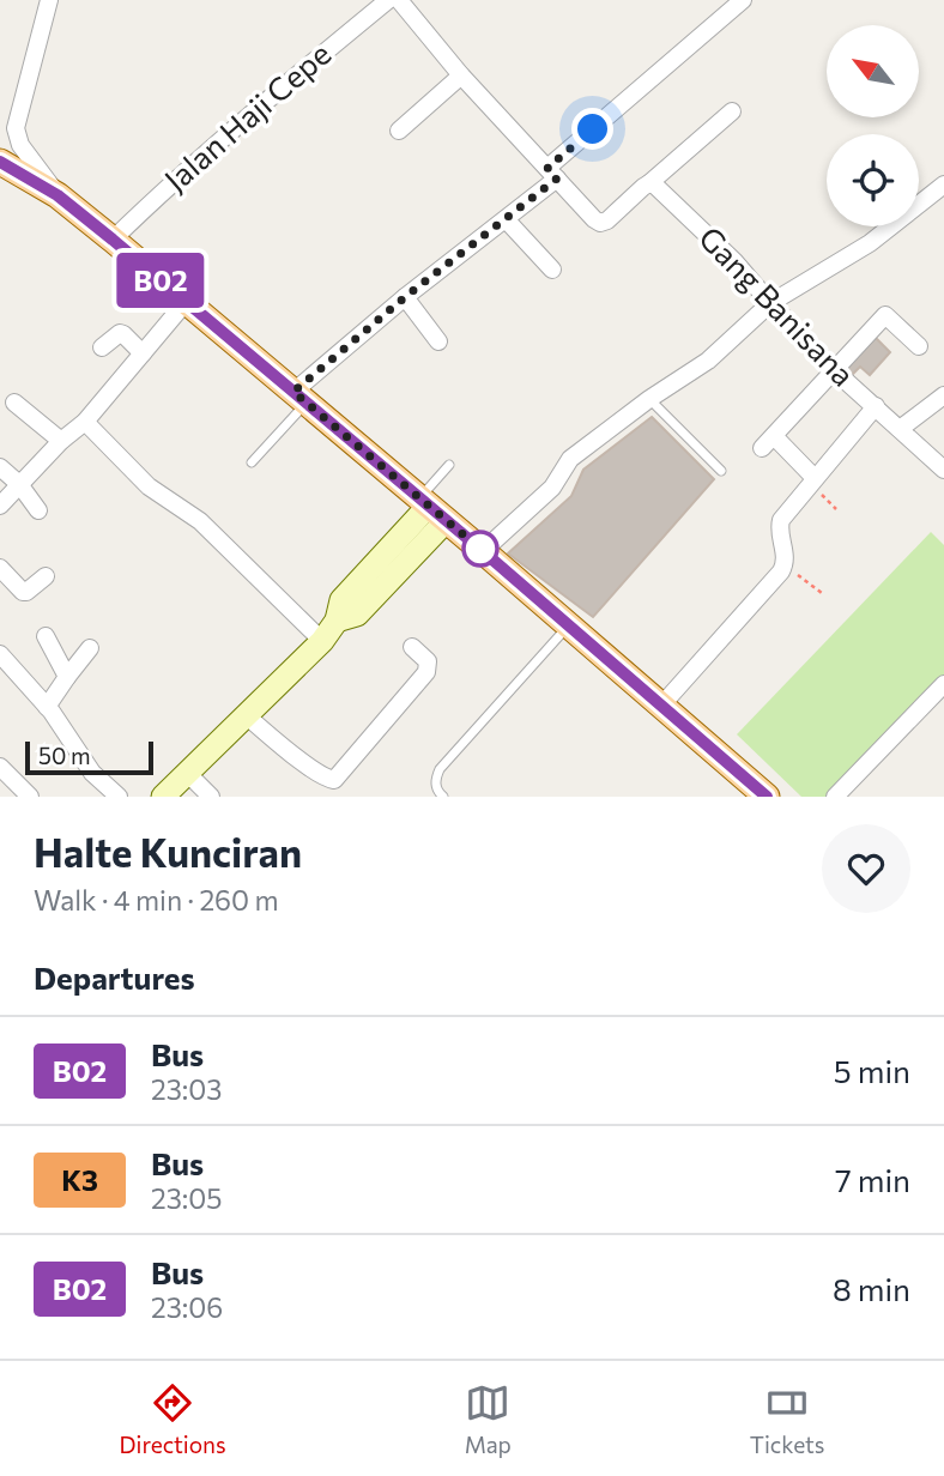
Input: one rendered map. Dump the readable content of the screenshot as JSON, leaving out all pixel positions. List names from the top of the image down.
{
  "streets": {
    "street": ["Jalan Haji Cepe", "Gang Banisana"]
  },
  "lines": ["bus line B02"],
  "scale_bar": "50 m",
  "north": "top left",
  "page": {
    "on_map": "B02",
    "scale": "50 m",
    "heading": [
      ["Halte Kunciran", "Walk · 4 min · 260 m"],
      "Departures"
    ],
    "list": [
      {
        "mark": "B02",
        "name": "Bus",
        "note": "23:03",
        "value": "5 min"
      },
      {
        "mark": "K3",
        "name": "Bus",
        "note": "23:05",
        "value": "7 min"
      },
      {
        "mark": "B02",
        "name": "Bus",
        "note": "23:06",
        "value": "8 min"
      }
    ],
    "tabs": ["Directions", "Map", "Tickets"]
  }
}
